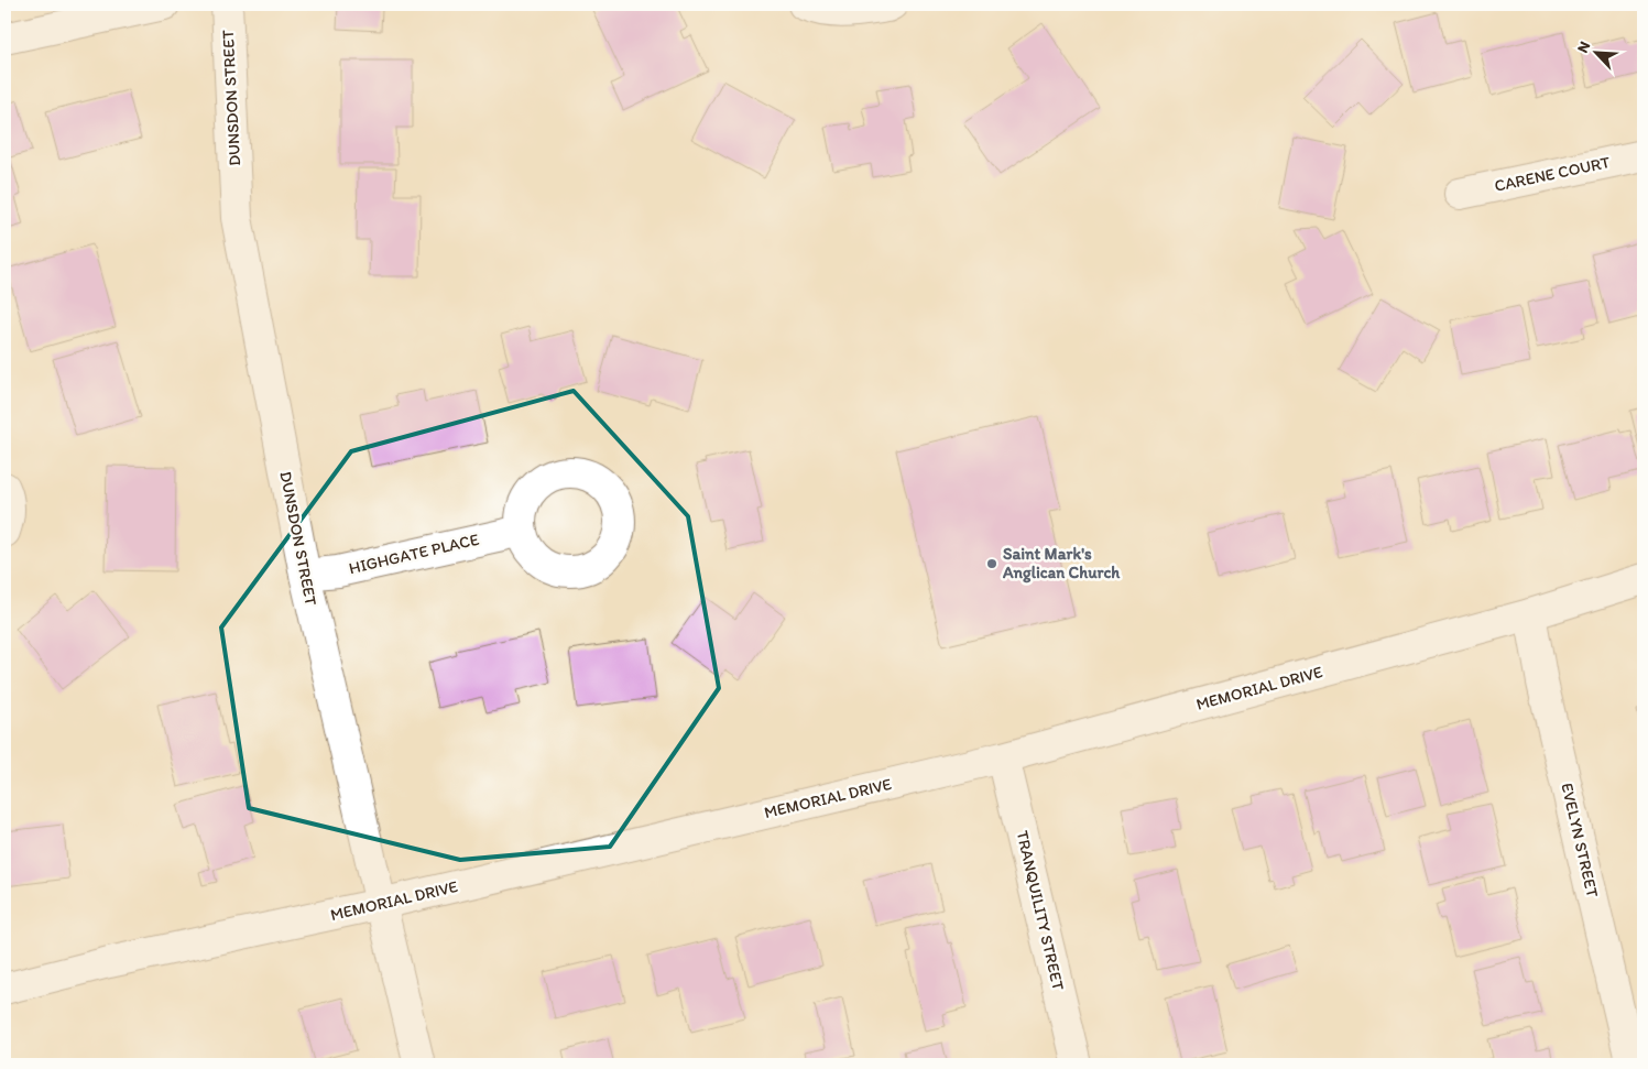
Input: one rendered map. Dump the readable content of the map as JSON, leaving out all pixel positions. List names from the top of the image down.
{
  "streets": {
    "main road": [
      "DUNSDON STREET",
      "CARENE COURT",
      "HIGHGATE PLACE",
      "MEMORIAL DRIVE",
      "EVELYN STREET",
      "TRANQUILITY STREET"
    ]
  },
  "crossings": [
    ["DUNSDON STREET", "HIGHGATE PLACE"],
    ["DUNSDON STREET", "MEMORIAL DRIVE"],
    ["MEMORIAL DRIVE", "EVELYN STREET"],
    ["MEMORIAL DRIVE", "TRANQUILITY STREET"]
  ],
  "places": ["Saint Mark's Anglican Church"],
  "north": "top left"
}
